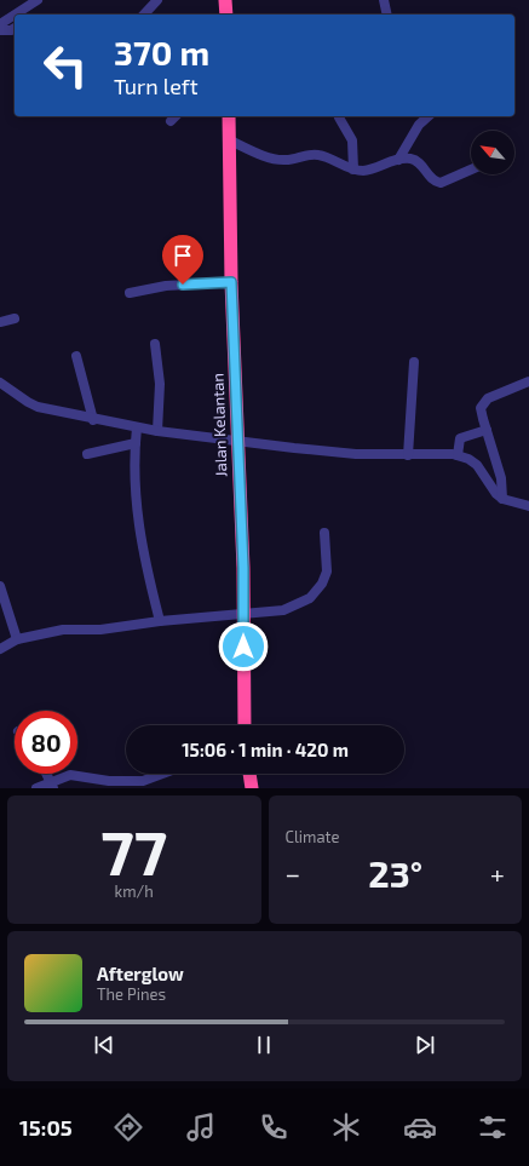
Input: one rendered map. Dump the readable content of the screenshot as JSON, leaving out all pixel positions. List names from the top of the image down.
{
  "streets": {
    "highway": ["Jalan Kelantan"]
  },
  "north": "top left",
  "page": {
    "turn": ["370 m", "Turn left"],
    "limit": "80",
    "trip": "15:06 · 1 min · 420 m",
    "tile": [
      ["77", "km/h"],
      "Climate"
    ],
    "heat": ["−", "23°", "+"],
    "song": ["Afterglow", "The Pines"],
    "tabs": "15:05"
  }
}
